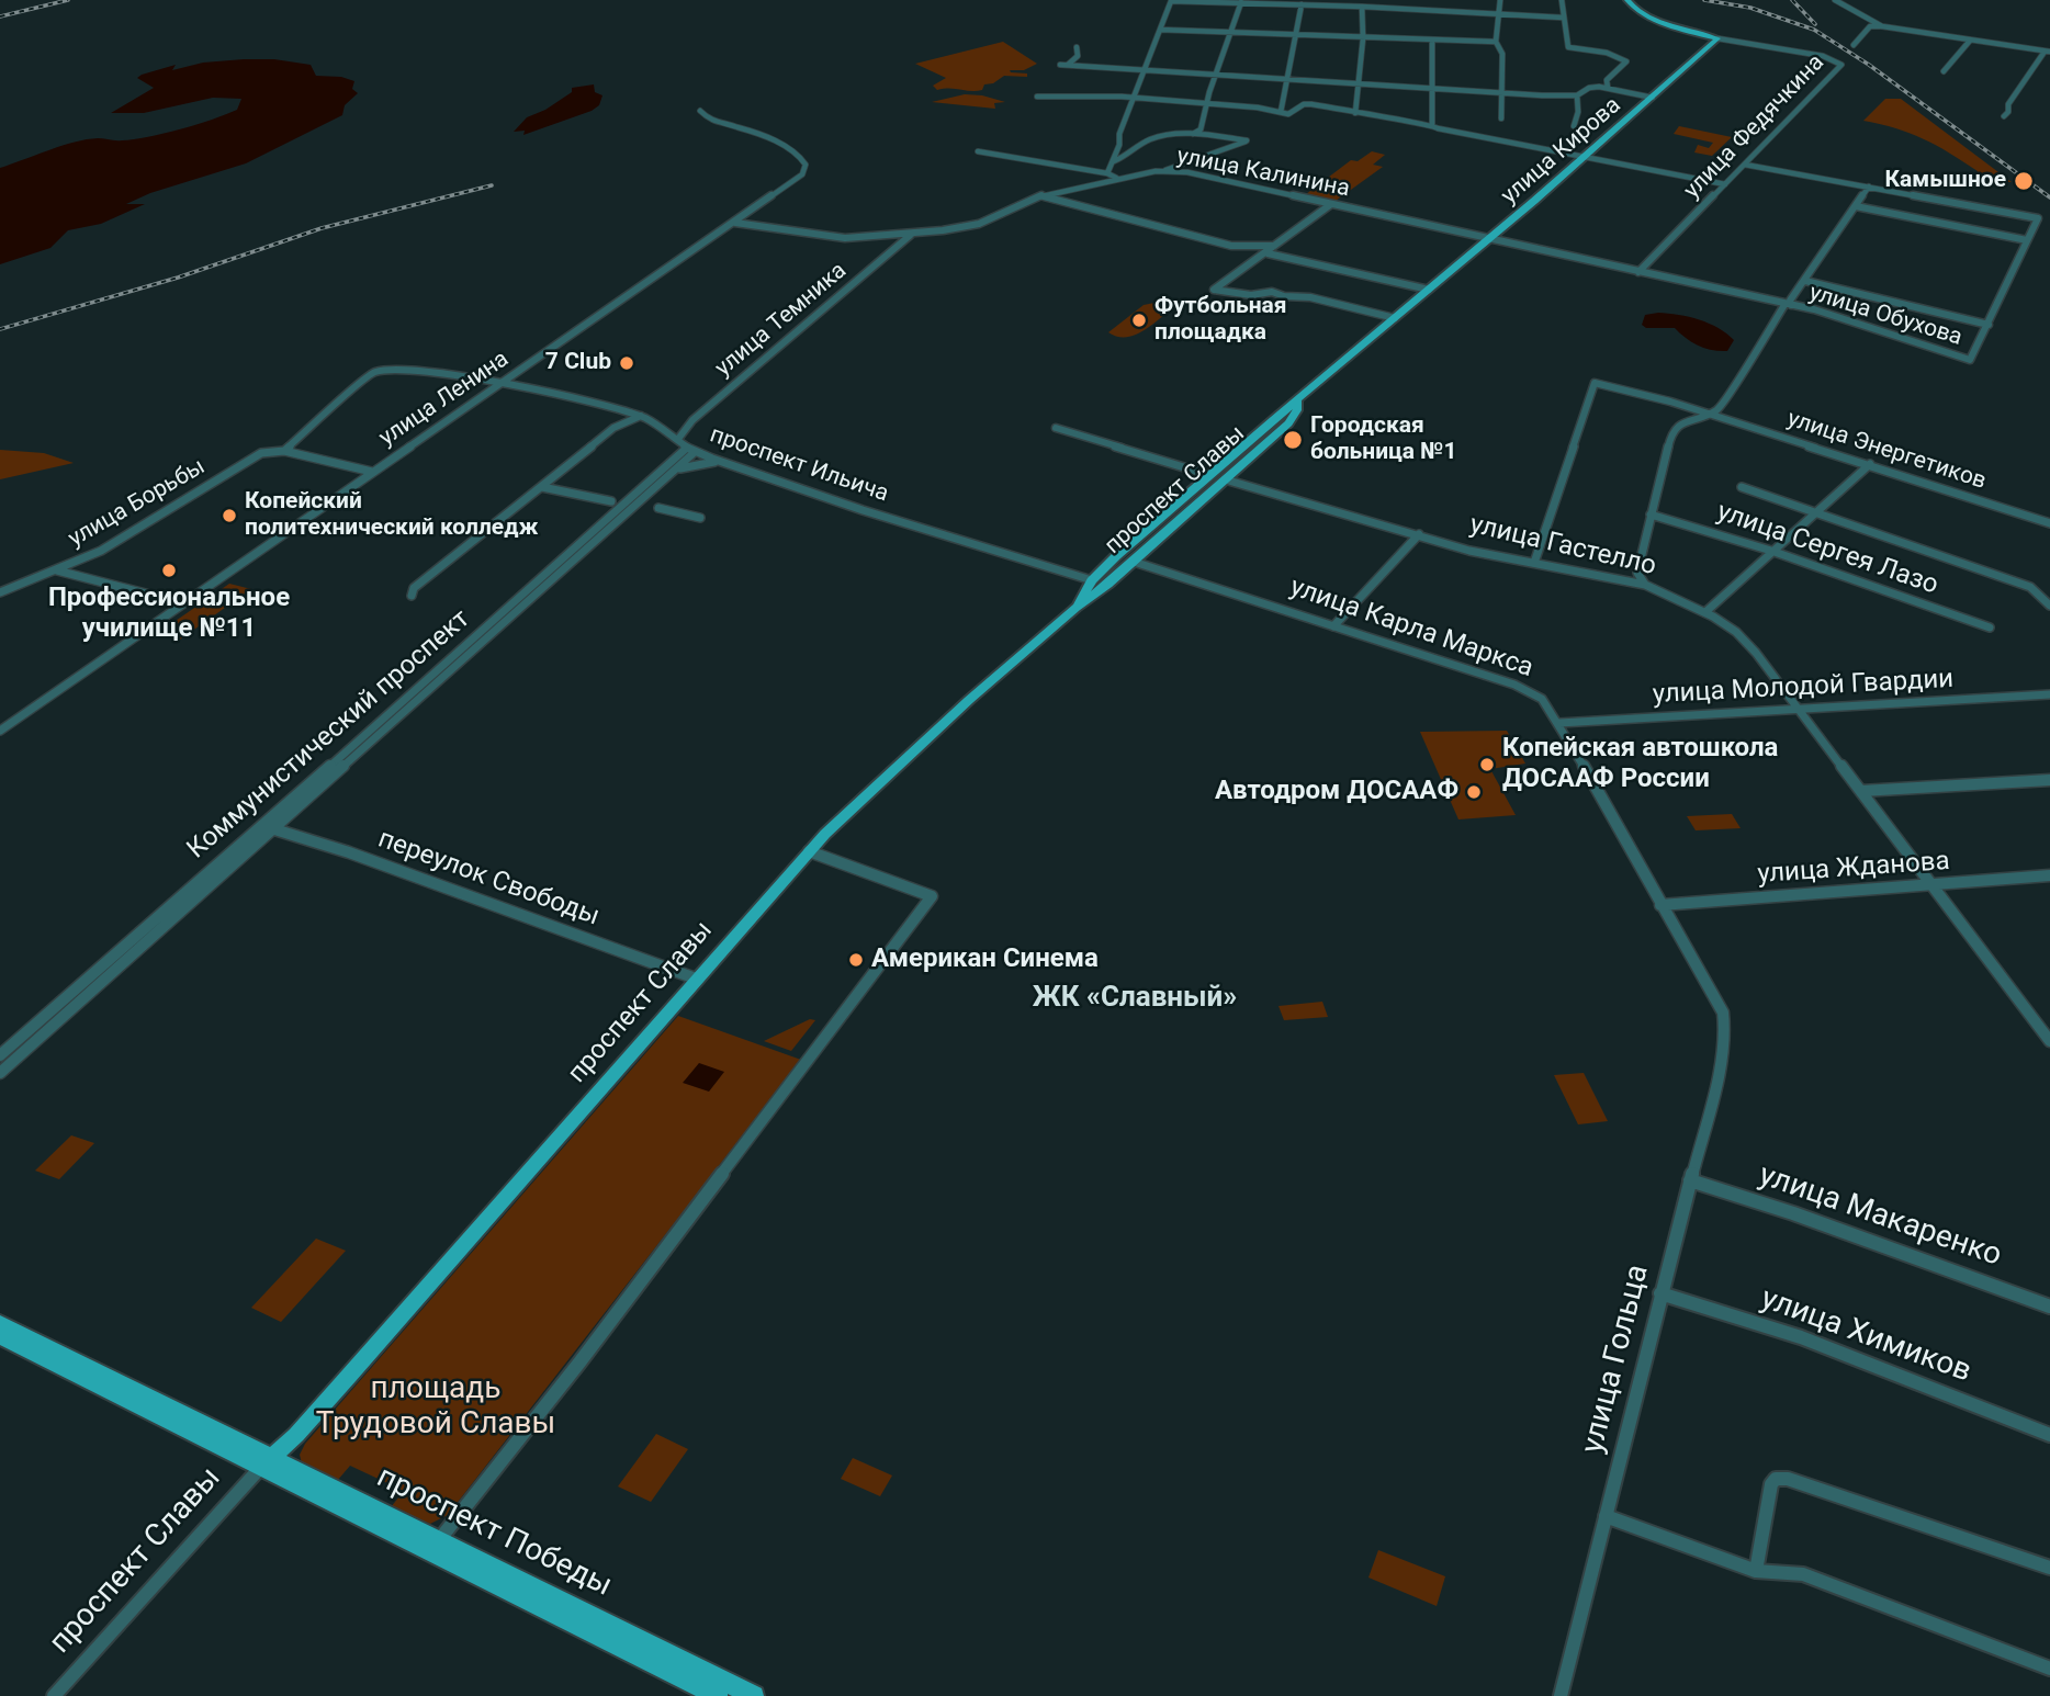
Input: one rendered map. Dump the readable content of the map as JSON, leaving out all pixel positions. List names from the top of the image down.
{
  "streets": {
    "main road": [
      "улица Кирова",
      "проспект Ильича",
      "проспект Славы",
      "улица Гастелло",
      "улица Карла Маркса",
      "проспект Победы"
    ],
    "street": [
      "улица Федячкина",
      "улица Калинина",
      "улица Обухова",
      "улица Темника",
      "улица Ленина",
      "улица Энергетиков",
      "улица Борьбы",
      "улица Сергея Лазо",
      "улица Молодой Гвардии",
      "Коммунистический проспект",
      "улица Жданова",
      "переулок Свободы",
      "улица Макаренко",
      "улица Химиков",
      "улица Гольца"
    ]
  },
  "crossings": [
    ["улица Федячкина", "улица Кирова"],
    ["улица Федячкина", "улица Калинина"],
    ["улица Кирова", "улица Калинина"],
    ["улица Кирова", "проспект Славы"],
    ["улица Калинина", "улица Обухова"],
    ["улица Калинина", "улица Темника"],
    ["улица Калинина", "улица Ленина"],
    ["улица Темника", "проспект Ильича"],
    ["улица Ленина", "проспект Ильича"],
    ["улица Энергетиков", "улица Гастелло"],
    ["проспект Ильича", "проспект Славы"],
    ["проспект Ильича", "улица Борьбы"],
    ["проспект Ильича", "Коммунистический проспект"],
    ["проспект Славы", "улица Гастелло"],
    ["проспект Славы", "улица Карла Маркса"],
    ["проспект Славы", "переулок Свободы"],
    ["проспект Славы", "проспект Победы"],
    ["улица Гастелло", "улица Молодой Гвардии"],
    ["улица Гастелло", "улица Жданова"],
    ["улица Карла Маркса", "улица Молодой Гвардии"],
    ["улица Карла Маркса", "улица Жданова"],
    ["улица Карла Маркса", "улица Гольца"],
    ["Коммунистический проспект", "переулок Свободы"],
    ["улица Макаренко", "улица Гольца"],
    ["улица Химиков", "улица Гольца"]
  ],
  "districts": ["ЖК «Славный»"],
  "parks": ["площадь Трудовой Славы"],
  "places": [
    "Камышное",
    "Футбольная площадка",
    "7 Club",
    "Городская больница №1",
    "Копейский политехнический колледж",
    "Профессиональное училище №11",
    "Копейская автошкола ДОСААФ России",
    "Автодром ДОСААФ",
    "Американ Синема"
  ]
}
